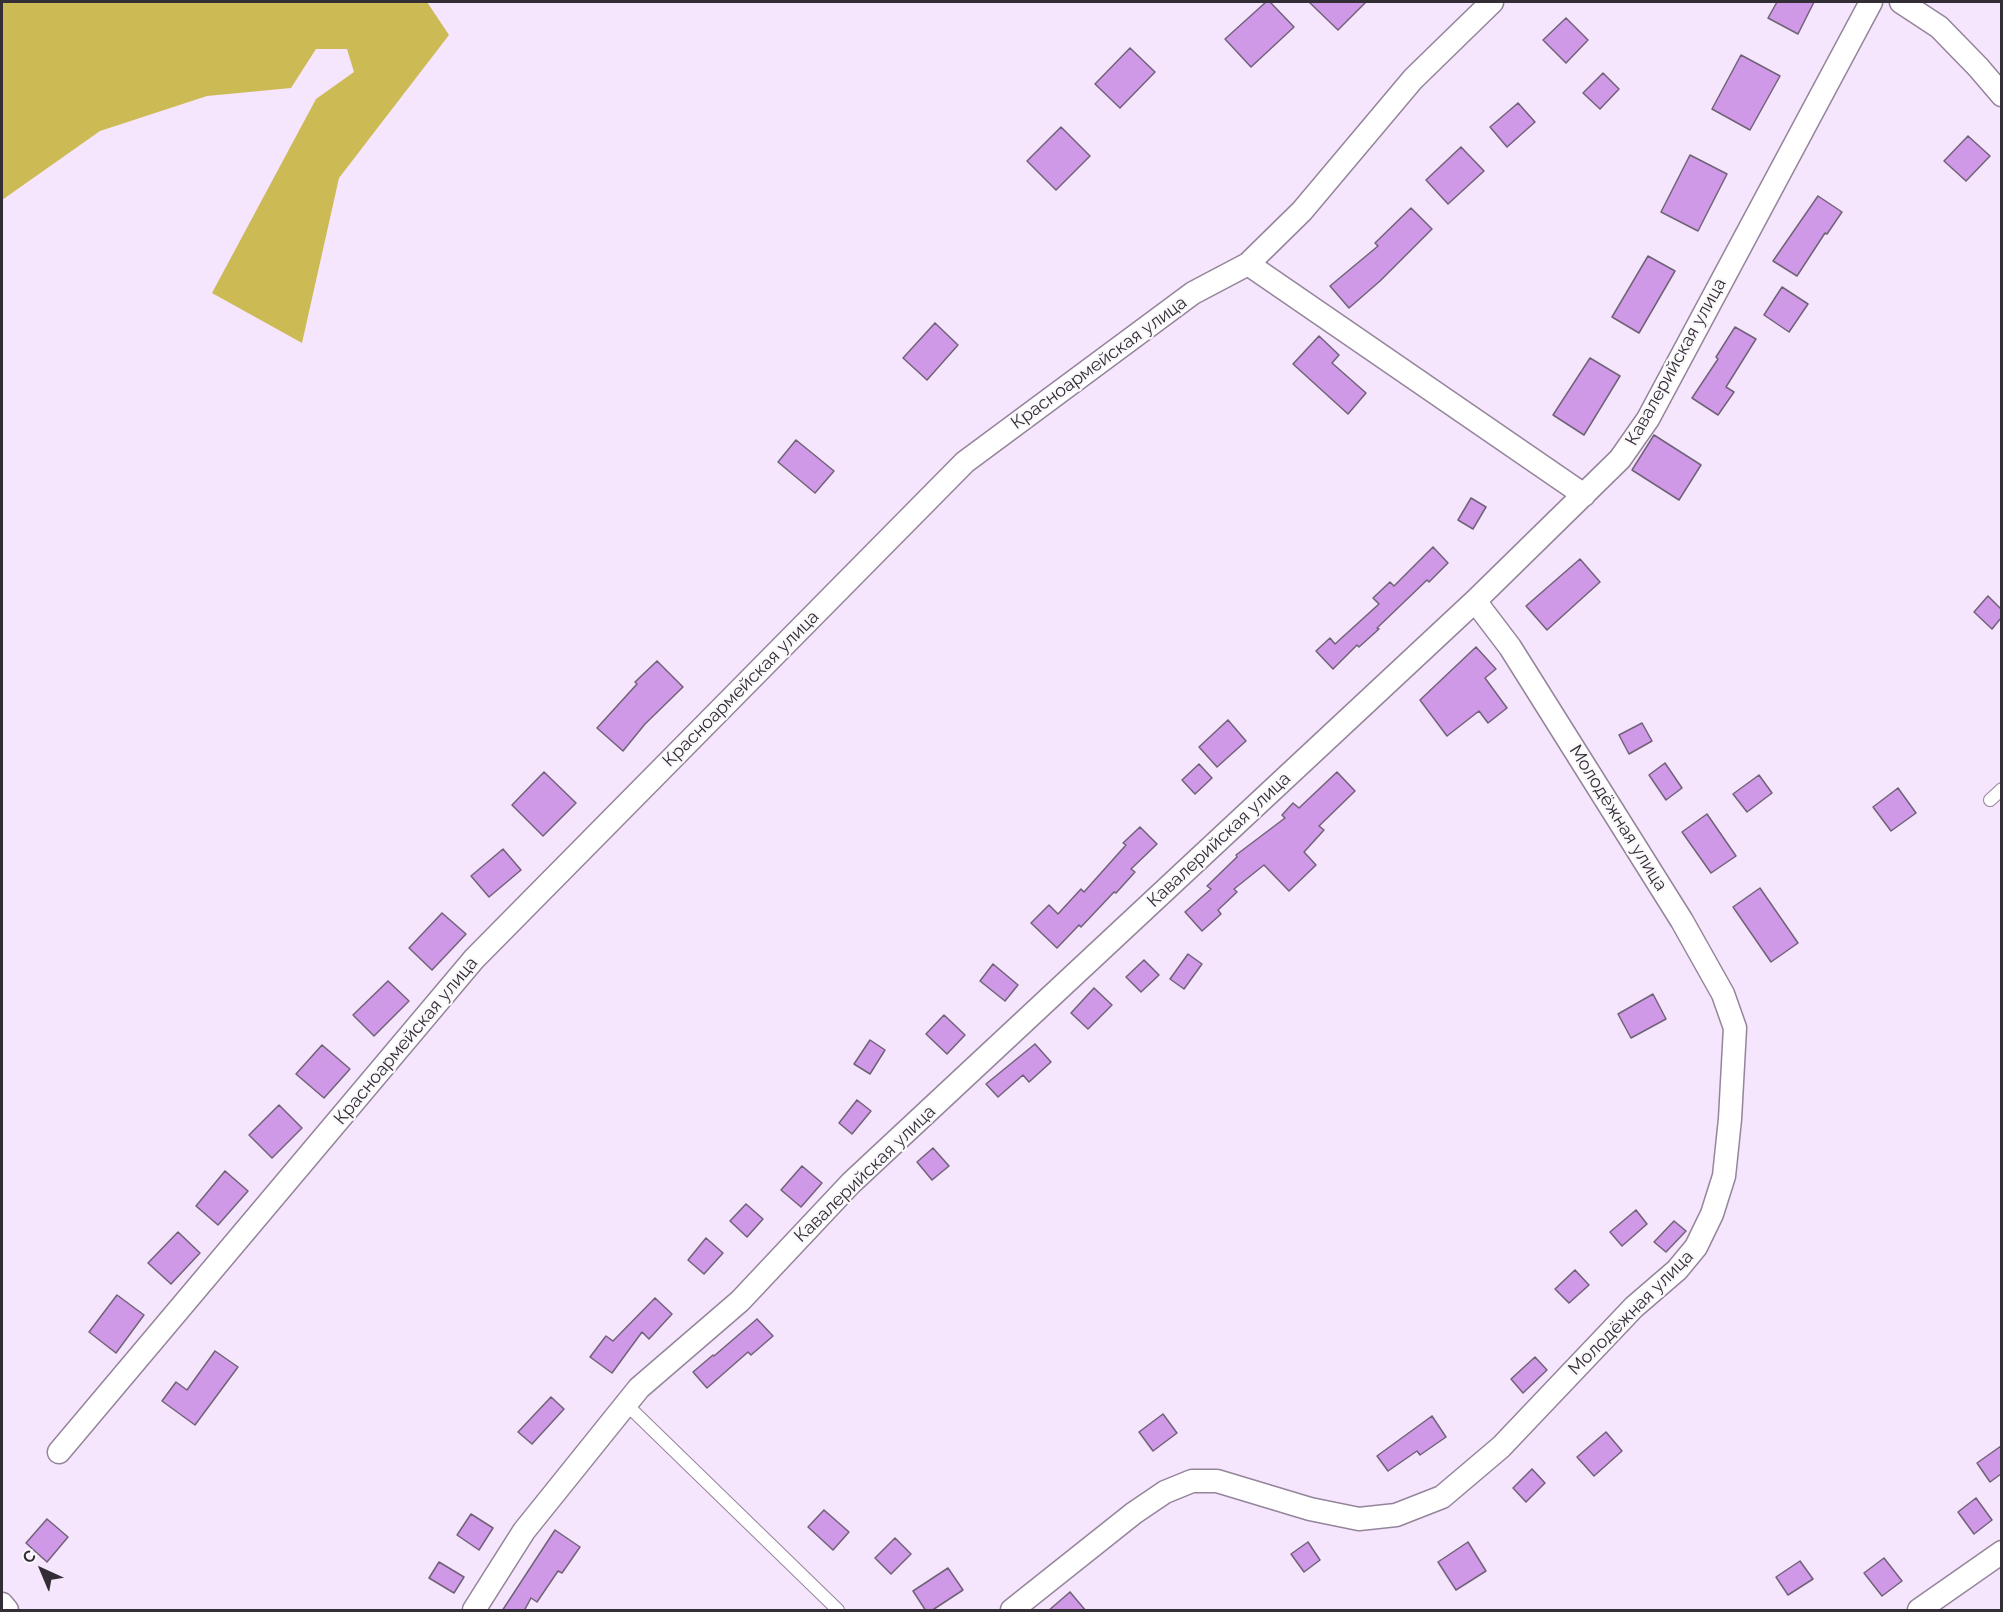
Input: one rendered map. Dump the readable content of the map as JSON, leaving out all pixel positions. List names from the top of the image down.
{
  "streets": {
    "street": ["Кавалерийская улица", "Красноармейская улица", "Молодёжная улица"]
  },
  "crossings": [
    ["Кавалерийская улица", "Молодёжная улица"]
  ],
  "north": "top left"
}
